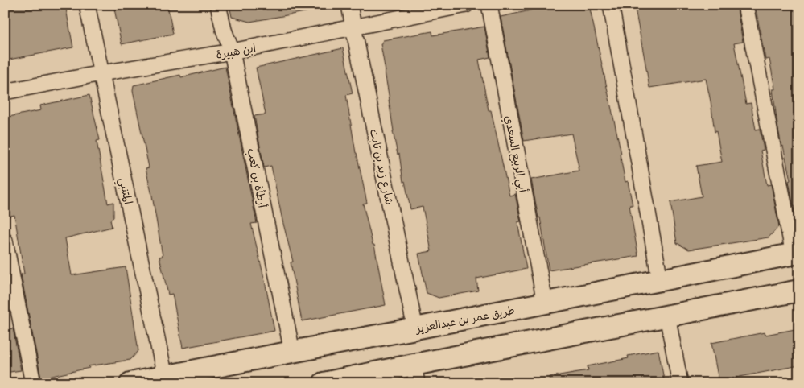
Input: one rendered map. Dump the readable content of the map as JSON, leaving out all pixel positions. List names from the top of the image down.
{
  "streets": {
    "main road": ["طريق عمر بن عبدالعزيز"],
    "street": [
      "ابن هبيرة",
      "أبي الربيع السعدي",
      "شارع زيد بن ثابت",
      "أرطأة بن كعب",
      "المتنبي"
    ]
  },
  "crossings": [
    ["ابن هبيرة", "شارع زيد بن ثابت"],
    ["ابن هبيرة", "أرطأة بن كعب"],
    ["ابن هبيرة", "المتنبي"],
    ["أبي الربيع السعدي", "طريق عمر بن عبدالعزيز"],
    ["شارع زيد بن ثابت", "طريق عمر بن عبدالعزيز"],
    ["أرطأة بن كعب", "طريق عمر بن عبدالعزيز"],
    ["المتنبي", "طريق عمر بن عبدالعزيز"]
  ]
}
